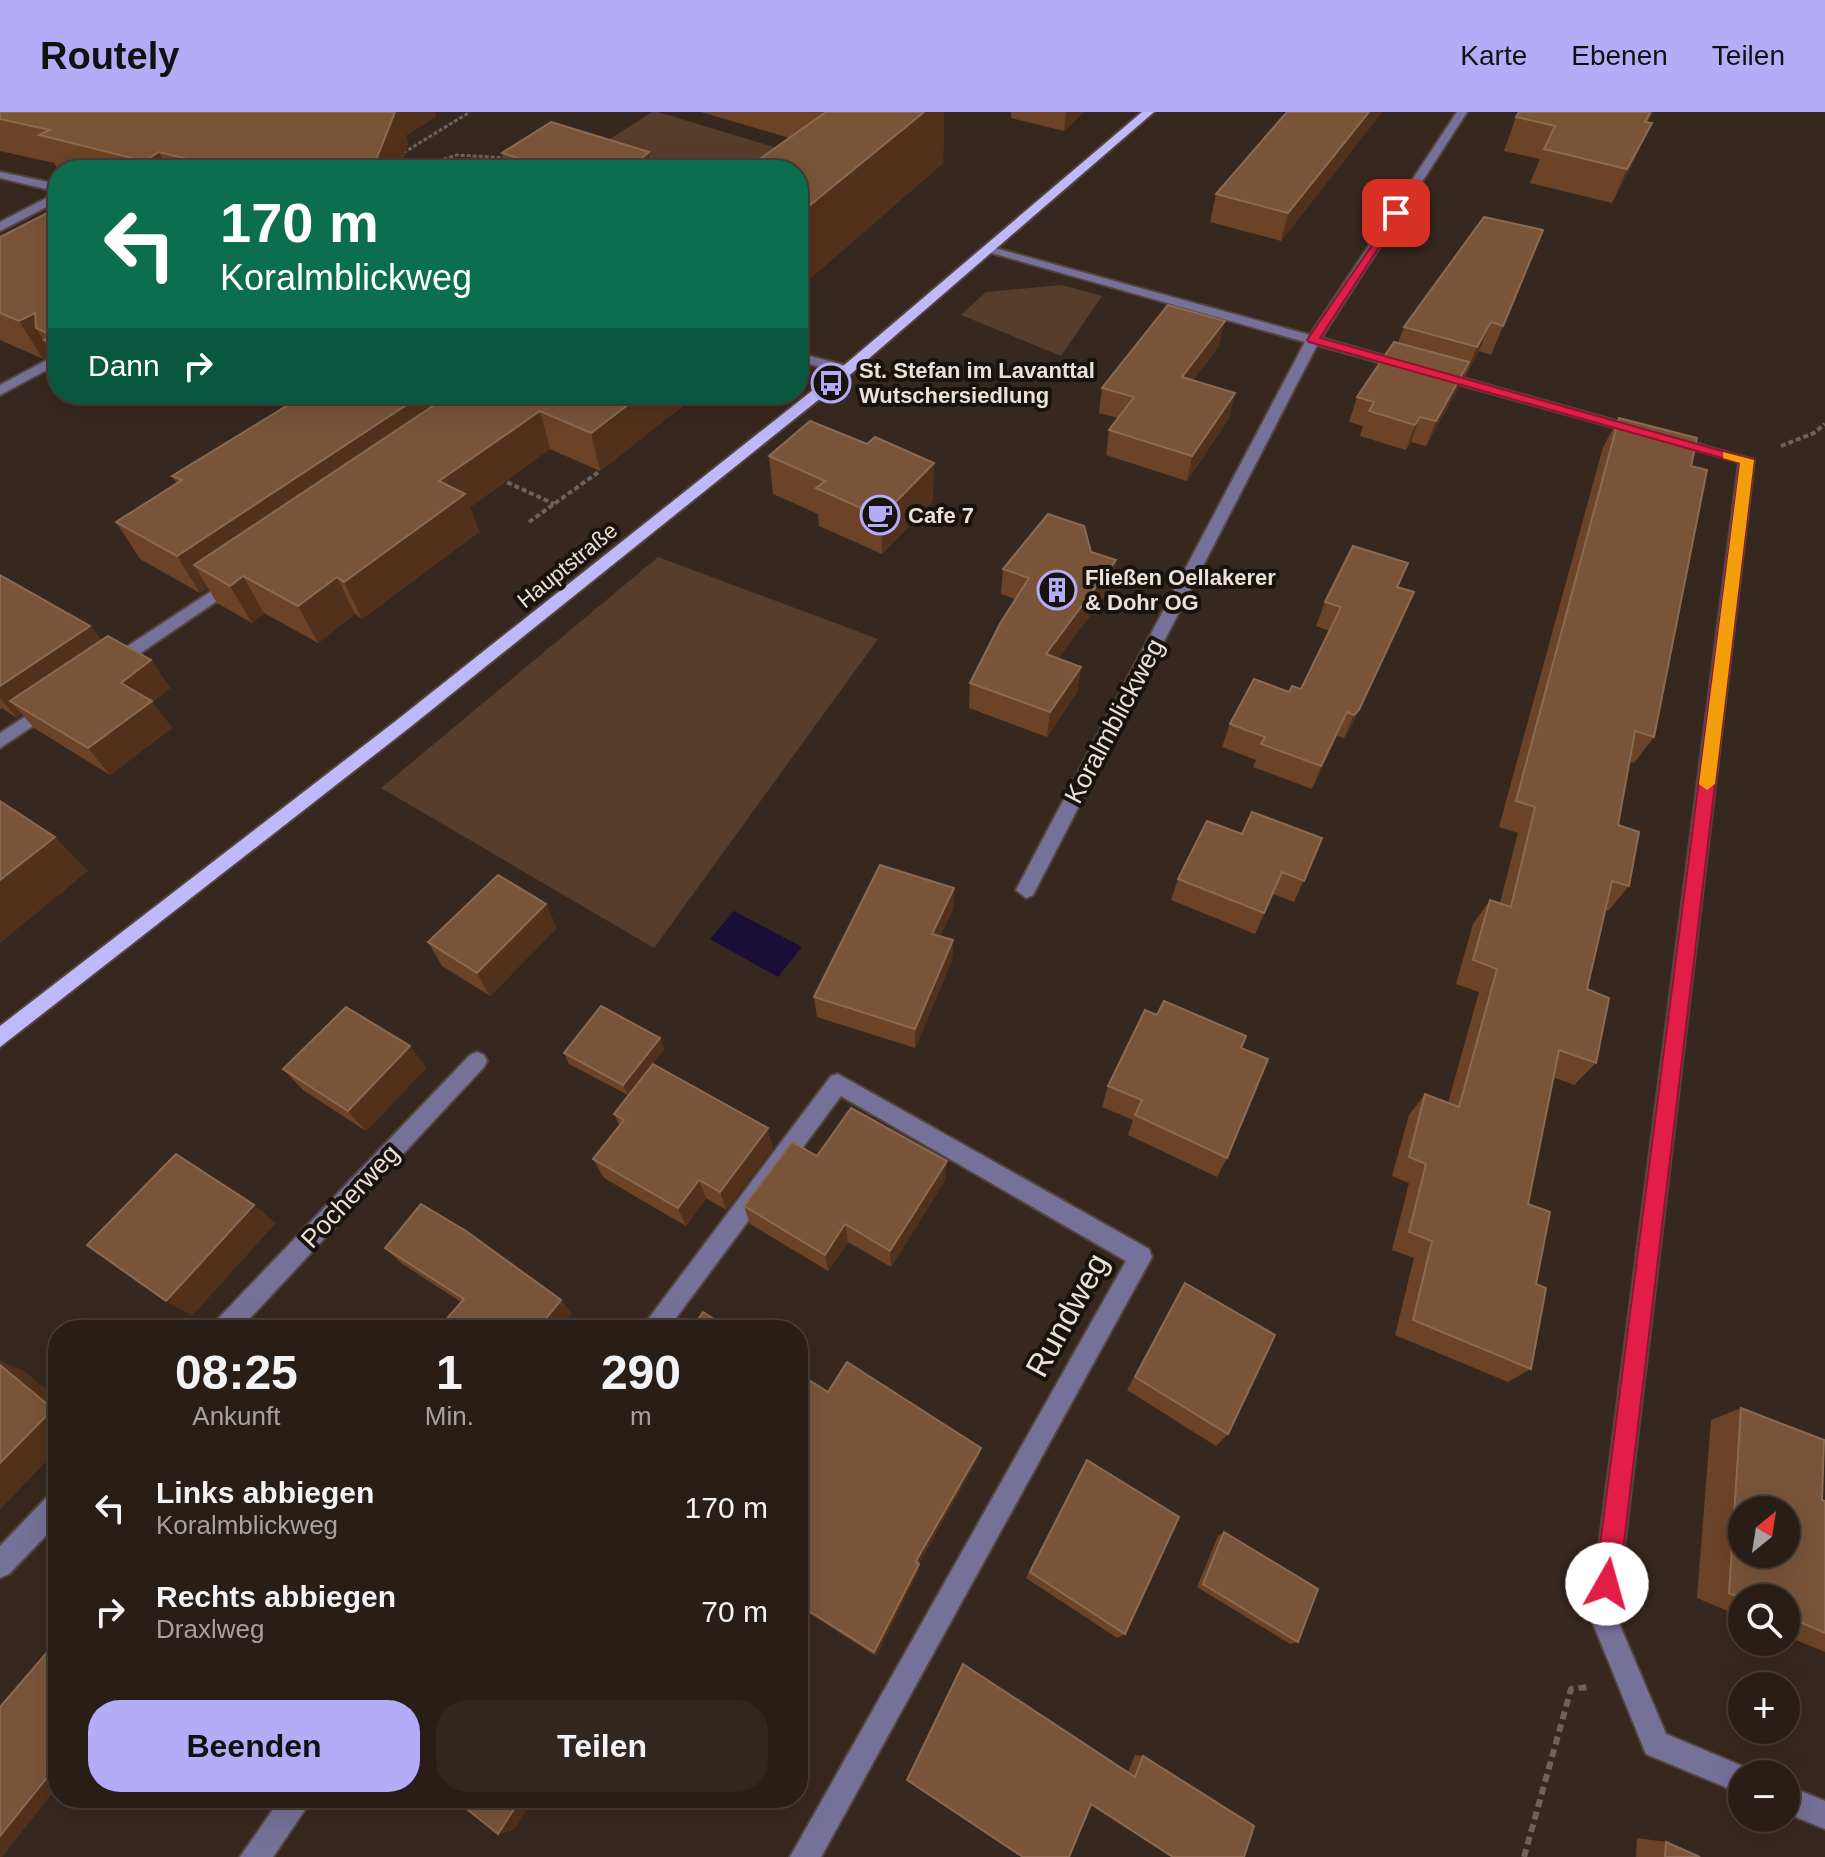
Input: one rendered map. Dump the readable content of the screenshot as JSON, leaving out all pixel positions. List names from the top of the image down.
{
  "streets": {
    "main road": ["Hauptstraße"],
    "street": ["Koralmblickweg", "Pocherweg", "Rundweg"]
  },
  "places": {
    "bus stop": ["St. Stefan im Lavanttal Wutschersiedlung"],
    "cafe": ["Cafe 7"],
    "building": ["Fließen Oellakerer & Dohr OG"]
  },
  "north": "top right",
  "page": {
    "header": "Routely",
    "nav": ["Karte", "Ebenen", "Teilen"],
    "turn": ["170 m", "Koralmblickweg"],
    "then": "Dann",
    "eta": [
      "08:25",
      "Ankunft",
      "1",
      "Min.",
      "290",
      "m"
    ],
    "list": [
      {
        "name": "Links abbiegen",
        "note": "Koralmblickweg",
        "value": "170 m"
      },
      {
        "name": "Rechts abbiegen",
        "note": "Draxlweg",
        "value": "70 m"
      }
    ],
    "map_buttons": ["+", "−"],
    "buttons": ["Beenden", "Teilen"]
  }
}
